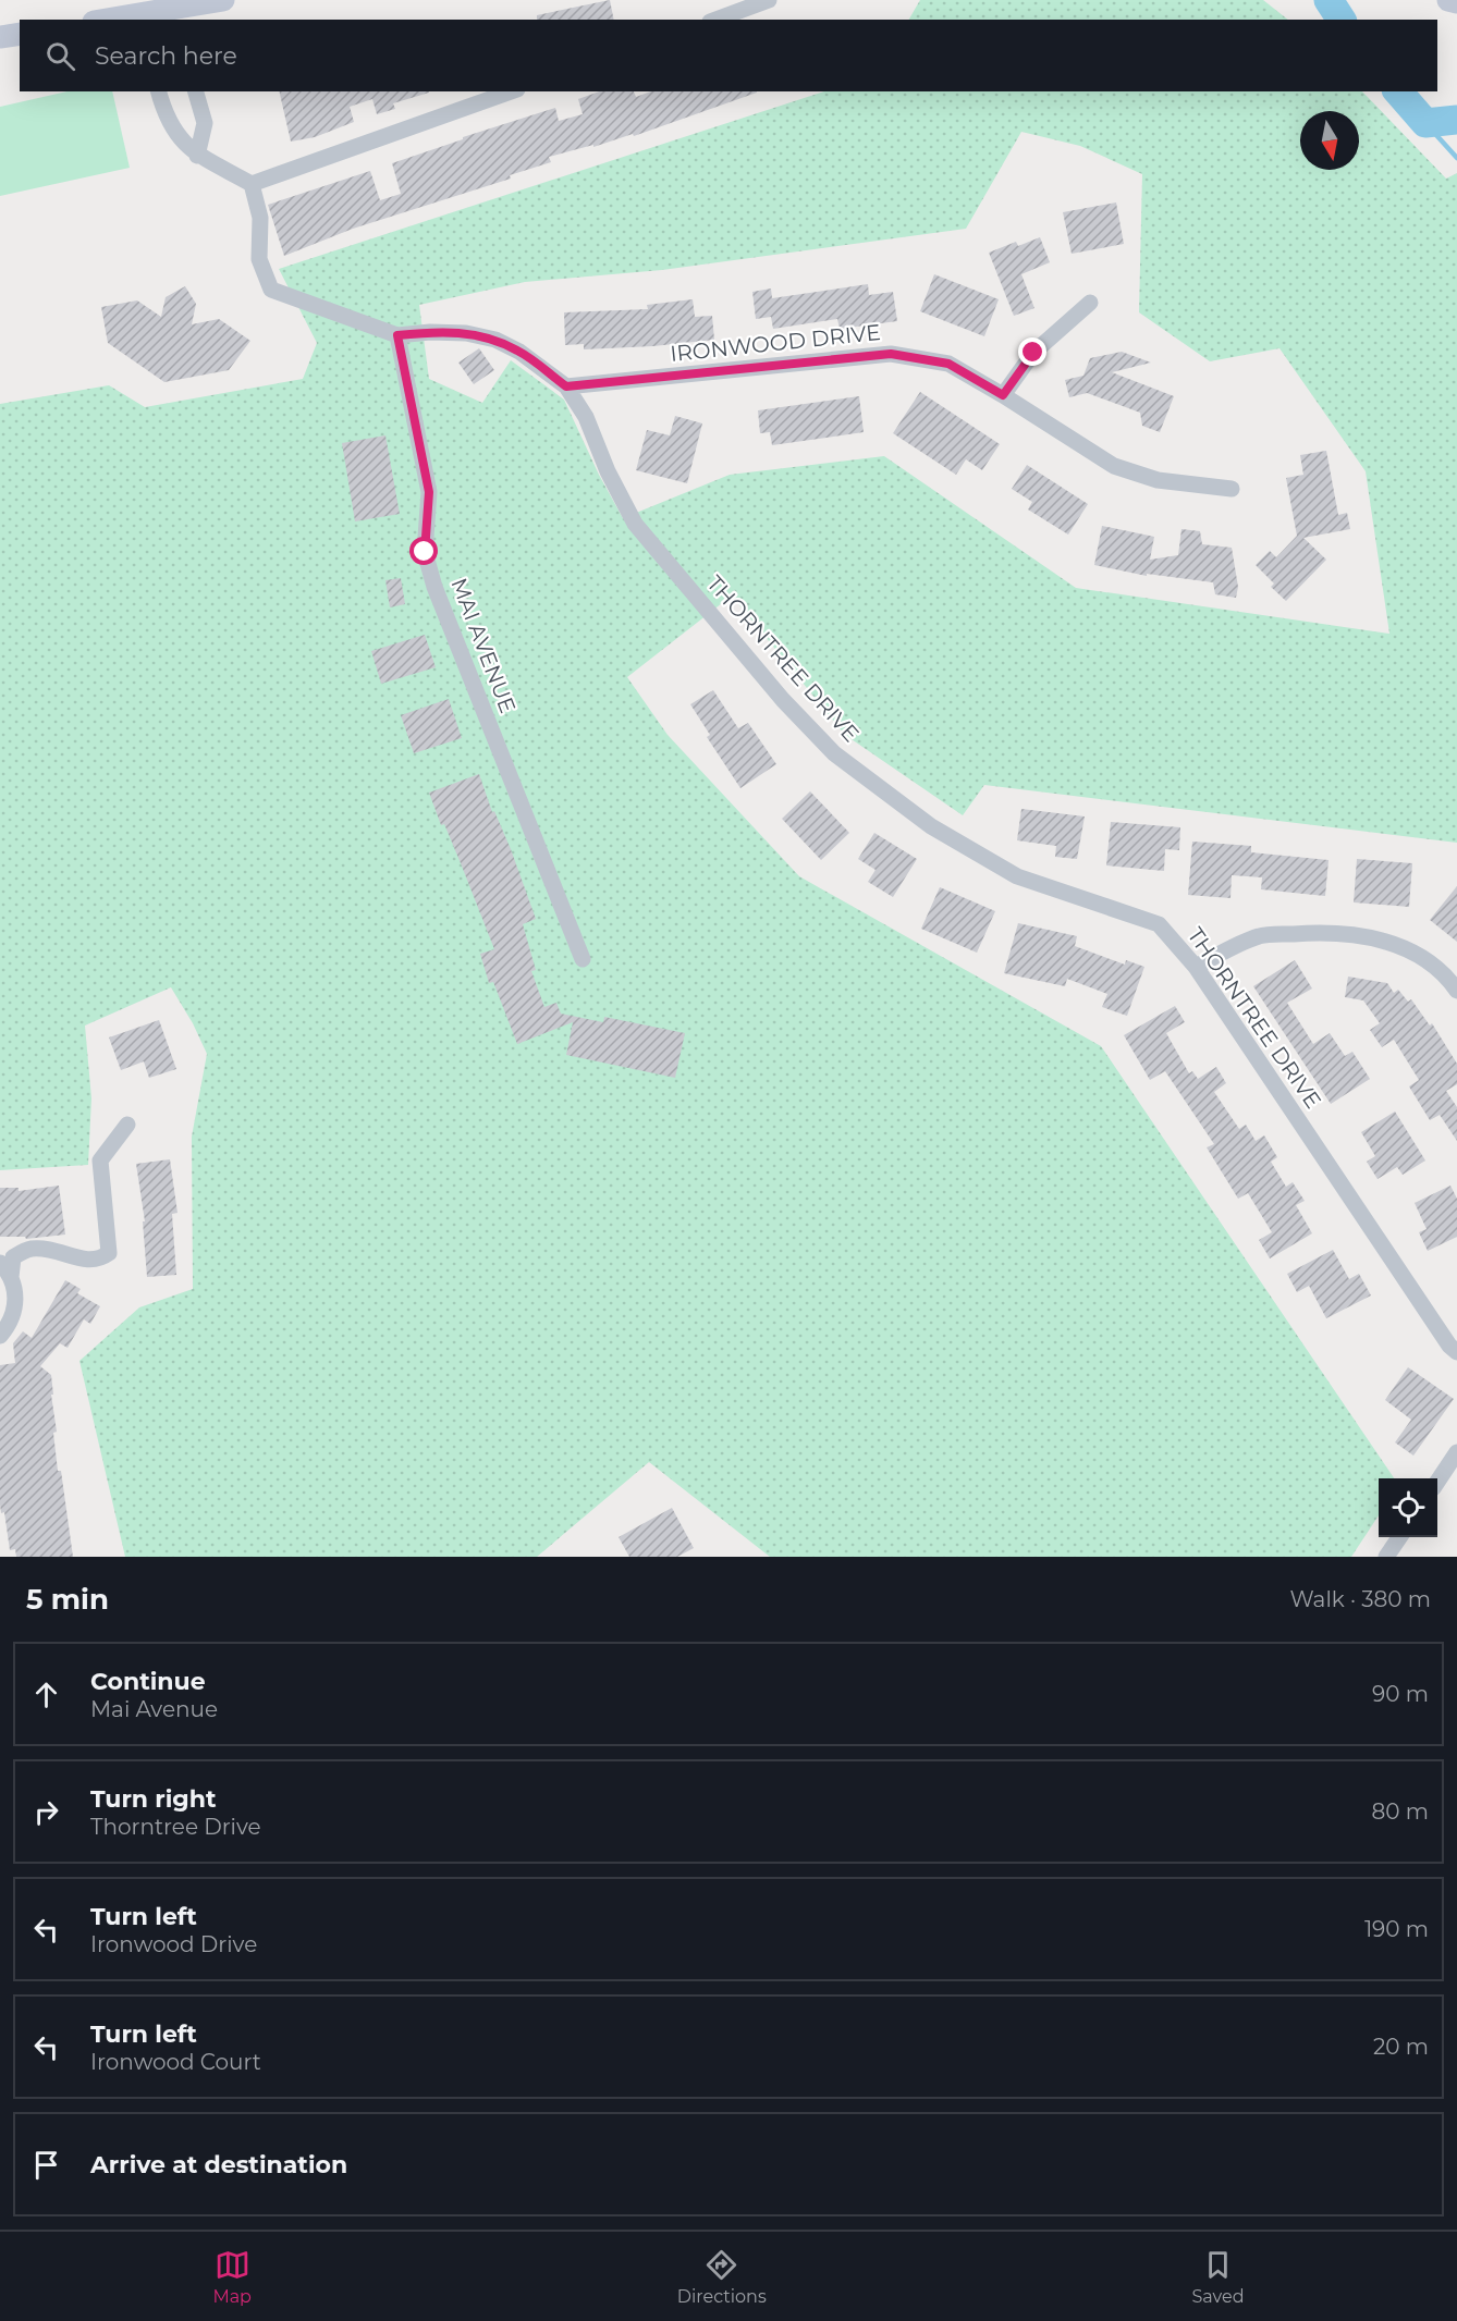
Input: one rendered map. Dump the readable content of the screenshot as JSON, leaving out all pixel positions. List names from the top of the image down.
{
  "streets": {
    "street": ["IRONWOOD DRIVE", "MAI AVENUE", "THORNTREE DRIVE"]
  },
  "crossings": [
    ["IRONWOOD DRIVE", "THORNTREE DRIVE"],
    ["MAI AVENUE", "THORNTREE DRIVE"]
  ],
  "north": "bottom",
  "page": {
    "search": "Search here",
    "heading": ["5 min", "Walk · 380 m"],
    "list": [
      ["Continue", "Mai Avenue", "90 m"],
      ["Turn right", "Thorntree Drive", "80 m"],
      ["Turn left", "Ironwood Drive", "190 m"],
      ["Turn left", "Ironwood Court", "20 m"],
      "Arrive at destination"
    ],
    "nav": ["Map", "Directions", "Saved"]
  }
}
